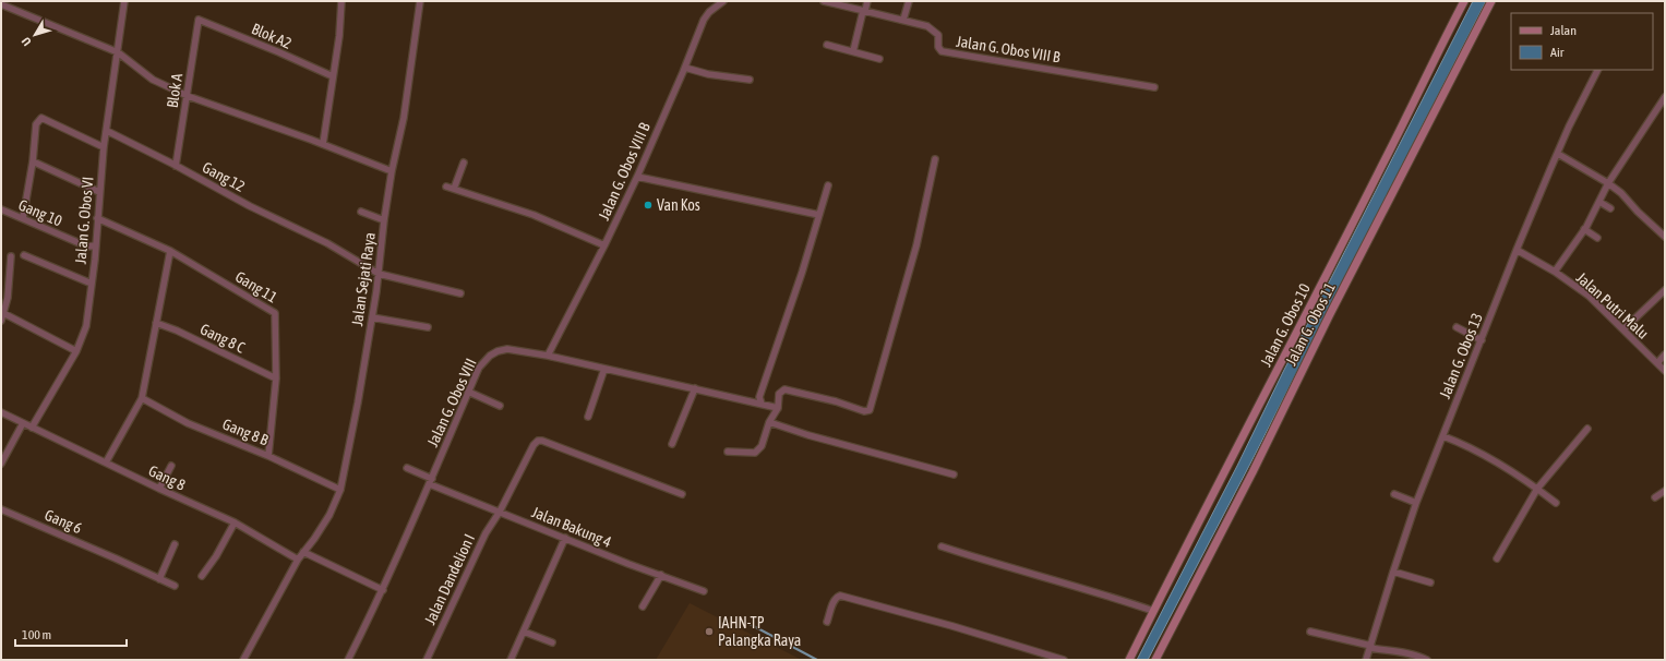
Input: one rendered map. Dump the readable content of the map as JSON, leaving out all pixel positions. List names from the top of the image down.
{
  "streets": {
    "street": [
      "Blok A2",
      "Jalan G. Obos VIII B",
      "Blok A",
      "Gang 12",
      "Gang 10",
      "Jalan G. Obos VI",
      "Jalan Sejati Raya",
      "Gang 11",
      "Jalan Putri Malu",
      "Jalan G. Obos 11",
      "Jalan G. Obos 10",
      "Gang 8 C",
      "Jalan G. Obos 13",
      "Jalan G. Obos VIII",
      "Gang 8 B",
      "Gang 8",
      "Gang 6",
      "Jalan Bakung 4",
      "Jalan Dandelion I"
    ]
  },
  "crossings": [
    ["Blok A2", "Blok A"],
    ["Jalan G. Obos VIII B", "Jalan G. Obos VIII"],
    ["Blok A", "Gang 12"],
    ["Gang 12", "Jalan G. Obos VI"],
    ["Gang 12", "Jalan Sejati Raya"],
    ["Gang 10", "Jalan G. Obos VI"],
    ["Jalan G. Obos VI", "Gang 11"],
    ["Jalan G. Obos VI", "Gang 8"],
    ["Jalan Sejati Raya", "Gang 8 B"],
    ["Jalan Sejati Raya", "Gang 8"],
    ["Gang 11", "Gang 8 C"],
    ["Gang 11", "Gang 8 B"],
    ["Jalan Putri Malu", "Jalan G. Obos 13"],
    ["Jalan G. Obos VIII", "Jalan Bakung 4"],
    ["Jalan Bakung 4", "Jalan Dandelion I"]
  ],
  "places": ["Van Kos", "IAHN-TP Palangka Raya"],
  "legend": ["Jalan", "Air"],
  "scale_bar": "100 m",
  "north": "bottom left"
}
